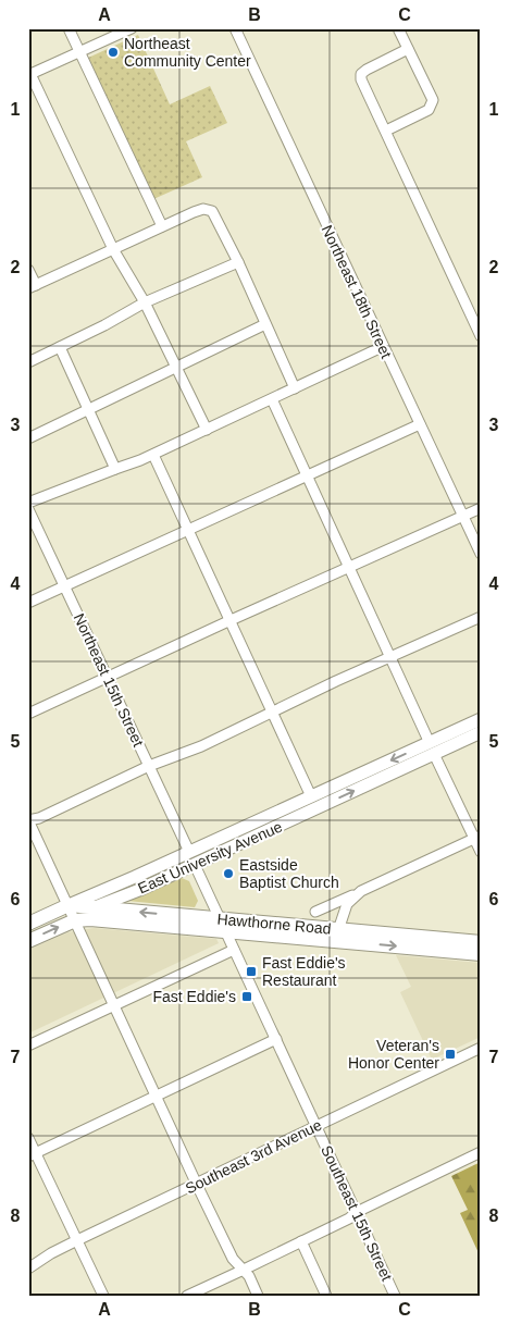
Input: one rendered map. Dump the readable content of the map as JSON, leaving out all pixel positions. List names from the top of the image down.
{
  "streets": {
    "highway": ["East University Avenue", "Hawthorne Road"],
    "street": [
      "Northeast 18th Street",
      "Northeast 15th Street",
      "Southeast 3rd Avenue",
      "Southeast 15th Street"
    ]
  },
  "crossings": [
    ["Northeast 15th Street", "East University Avenue"],
    ["East University Avenue", "Hawthorne Road"],
    ["East University Avenue", "Southeast 15th Street"],
    ["Hawthorne Road", "Southeast 15th Street"],
    ["Southeast 3rd Avenue", "Southeast 15th Street"]
  ],
  "places": {
    "other": ["Northeast Community Center", "Eastside Baptist Church"],
    "transit": ["Fast Eddie's Restaurant", "Fast Eddie's", "Veteran's Honor Center"]
  },
  "grid": {
    "columns": ["A", "B", "C"],
    "rows": [
      "1",
      "2",
      "3",
      "4",
      "5",
      "6",
      "7",
      "8"
    ]
  }
}
